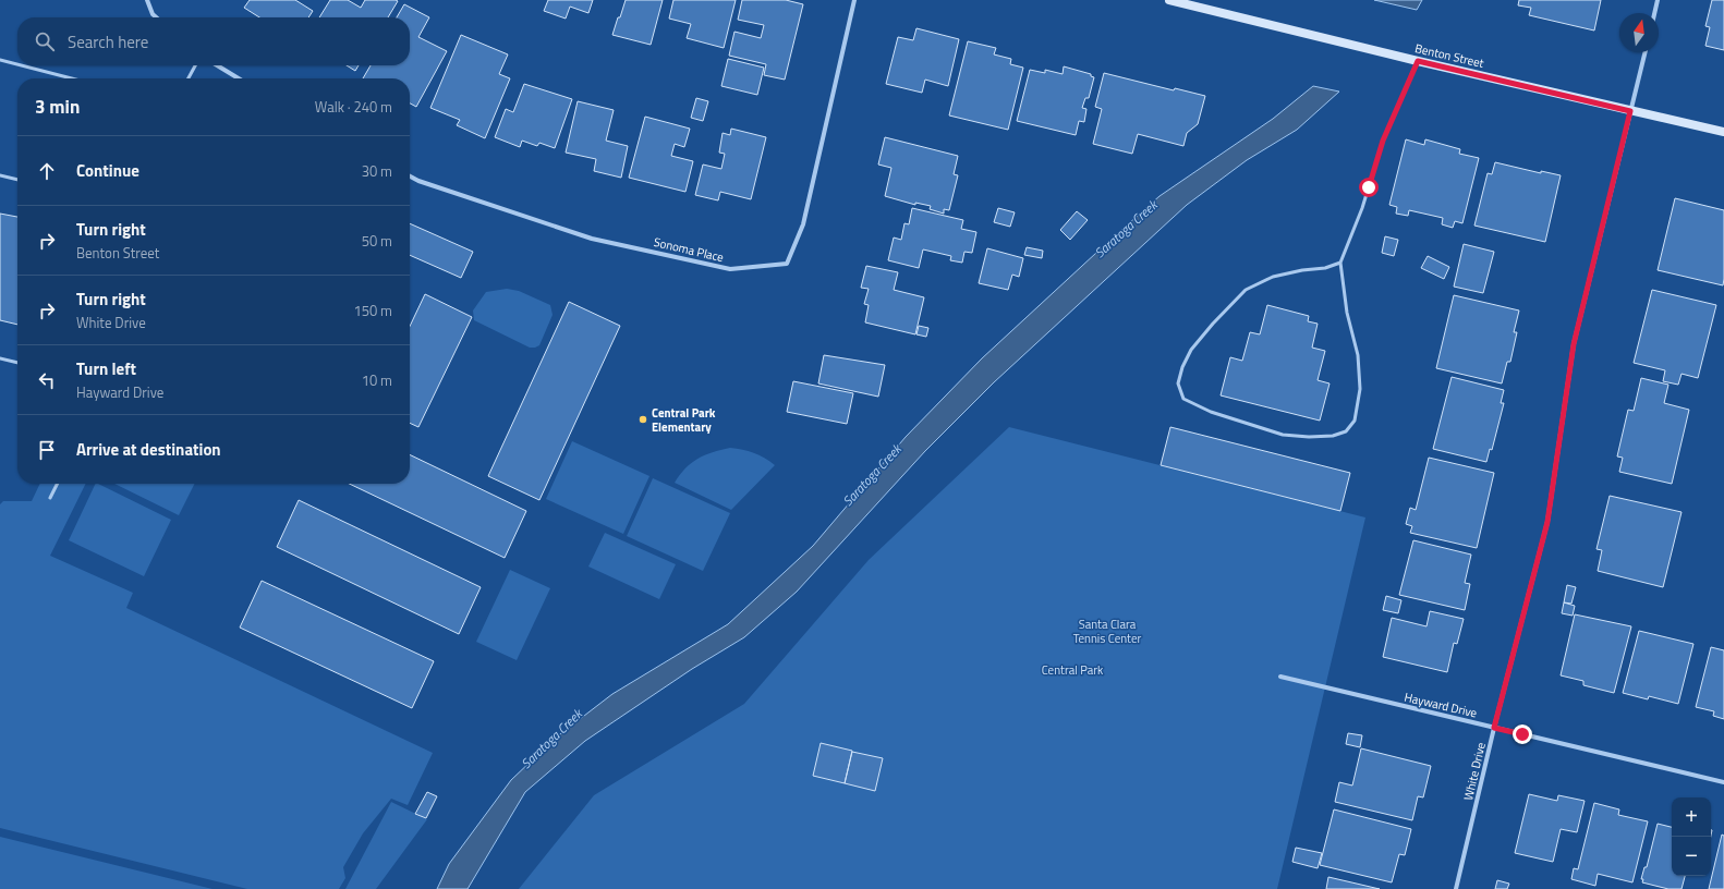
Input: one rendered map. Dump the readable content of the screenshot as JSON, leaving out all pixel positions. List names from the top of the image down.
{
  "streets": {
    "main road": ["Benton Street"],
    "street": ["Sonoma Place", "Hayward Drive", "White Drive"]
  },
  "crossings": [
    ["Benton Street", "White Drive"],
    ["Hayward Drive", "White Drive"]
  ],
  "water": ["Saratoga Creek"],
  "parks": ["Santa Clara Tennis Center", "Central Park"],
  "places": ["Central Park Elementary"],
  "north": "top",
  "page": {
    "search": "Search here",
    "heading": ["3 min", "Walk · 240 m"],
    "list": [
      ["Continue", "30 m"],
      ["Turn right", "Benton Street", "50 m"],
      ["Turn right", "White Drive", "150 m"],
      ["Turn left", "Hayward Drive", "10 m"],
      "Arrive at destination"
    ],
    "map_buttons": ["+", "−"]
  }
}
